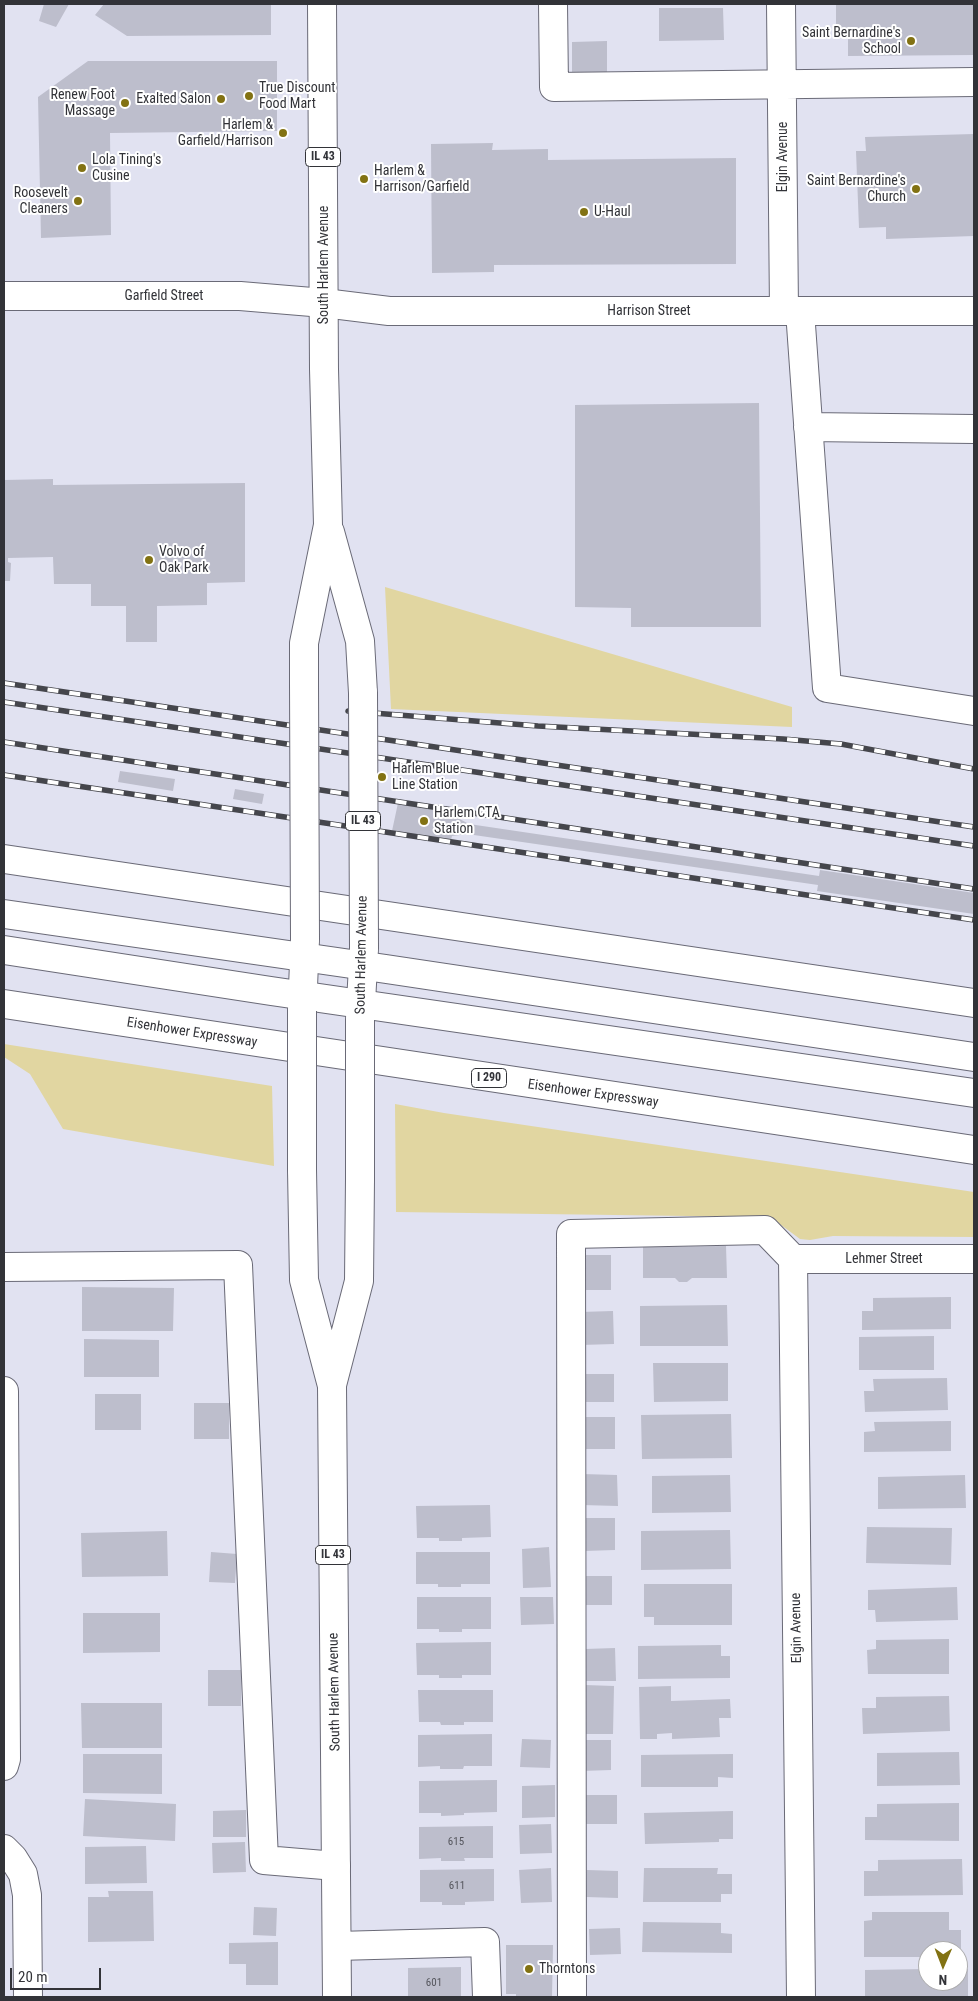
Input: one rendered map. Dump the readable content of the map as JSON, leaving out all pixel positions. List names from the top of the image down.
{
  "streets": {
    "main road": [
      "IL 43",
      "Elgin Avenue",
      "South Harlem Avenue",
      "Garfield Street",
      "Harrison Street",
      "Eisenhower Expressway",
      "I 290",
      "Lehmer Street"
    ]
  },
  "crossings": [
    ["Elgin Avenue", "Harrison Street"],
    ["Elgin Avenue", "Lehmer Street"],
    ["South Harlem Avenue", "Garfield Street"],
    ["South Harlem Avenue", "Harrison Street"],
    ["Garfield Street", "Harrison Street"]
  ],
  "places": [
    "Saint Bernardine's School",
    "True Discount Food Mart",
    "Exalted Salon",
    "Renew Foot Massage",
    "Harlem & Garfield/Harrison",
    "Lola Tining's Cusine",
    "Harlem & Harrison/Garfield",
    "Saint Bernardine's Church",
    "Roosevelt Cleaners",
    "U-Haul",
    "Volvo of Oak Park",
    "Harlem Blue Line Station",
    "Harlem CTA Station",
    "Thorntons"
  ],
  "house_numbers": ["615", "611", "601"],
  "scale_bar": "20 m",
  "north": "bottom"
}
